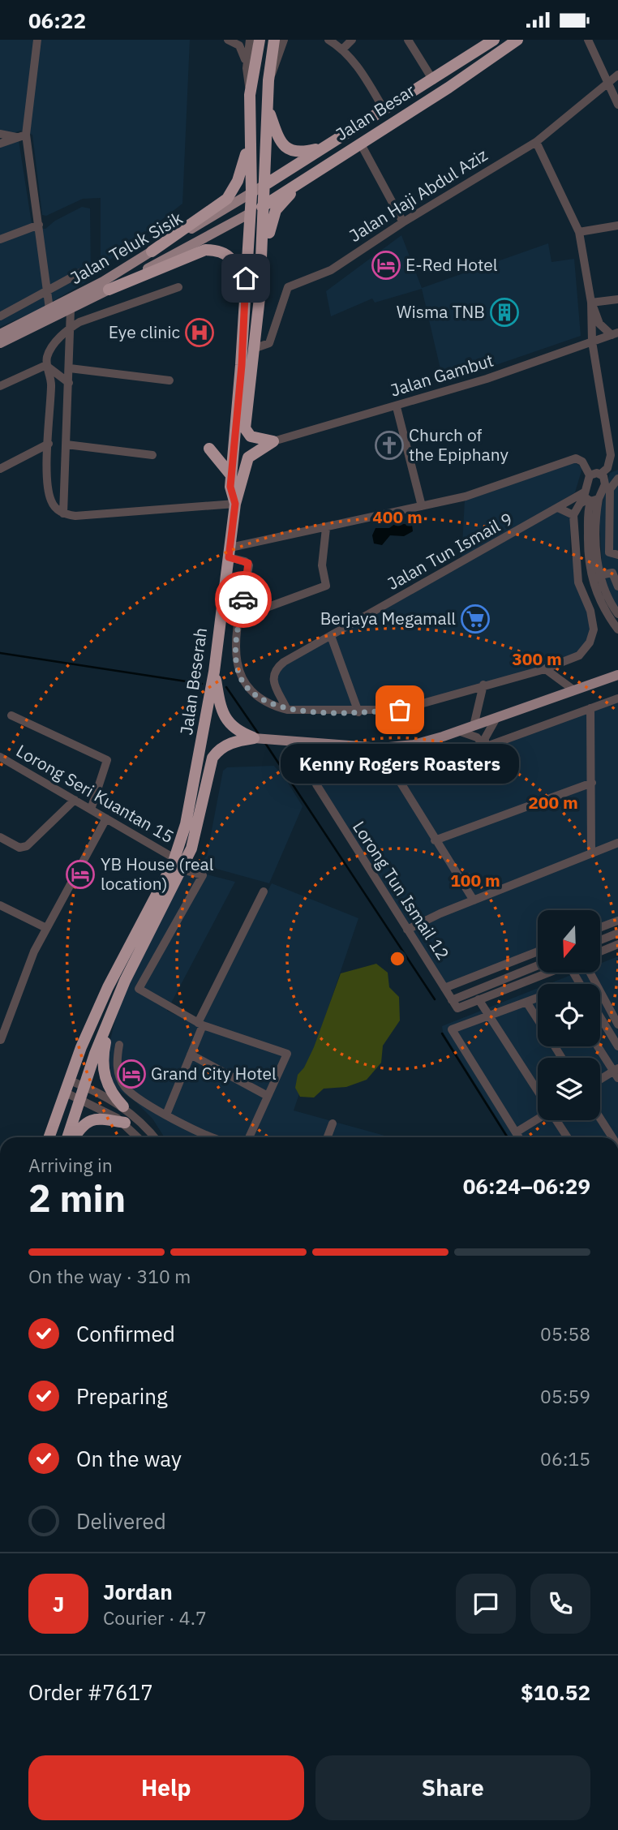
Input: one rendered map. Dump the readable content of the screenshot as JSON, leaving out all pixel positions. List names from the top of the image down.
{
  "streets": {
    "highway": ["Jalan Besar", "Jalan Beserah"],
    "main road": ["Jalan Teluk Sisik"],
    "street": [
      "Jalan Haji Abdul Aziz",
      "Jalan Gambut",
      "Jalan Tun Ismail 9",
      "Lorong Seri Kuantan 15",
      "Lorong Tun Ismail 12"
    ]
  },
  "crossings": [
    ["Jalan Besar", "Jalan Teluk Sisik"],
    ["Jalan Besar", "Jalan Beserah"],
    ["Jalan Teluk Sisik", "Jalan Beserah"],
    ["Jalan Beserah", "Lorong Seri Kuantan 15"]
  ],
  "places": {
    "hotel": ["E-Red Hotel", "YB House (real location)", "Grand City Hotel"],
    "building": ["Wisma TNB"],
    "hospital": ["Eye clinic"],
    "church": ["Church of the Epiphany"],
    "supermarket": ["Berjaya Megamall"],
    "other": ["Kenny Rogers Roasters"]
  },
  "north": "bottom",
  "page": {
    "status": "06:22",
    "bubble": "Kenny Rogers Roasters",
    "heading": ["2 min", "Arriving in", "06:24–06:29"],
    "panel": [
      "Jordan",
      "Courier · 4.7",
      "Order #7617",
      "$10.52"
    ],
    "bar": "On the way · 310 m",
    "list": [
      ["Confirmed", "05:58"],
      ["Preparing", "05:59"],
      ["On the way", "06:15"],
      "Delivered"
    ],
    "round": "J",
    "buttons": ["Help", "Share"]
  },
  "rings": [
    "400 m",
    "300 m",
    "200 m",
    "100 m"
  ]
}
